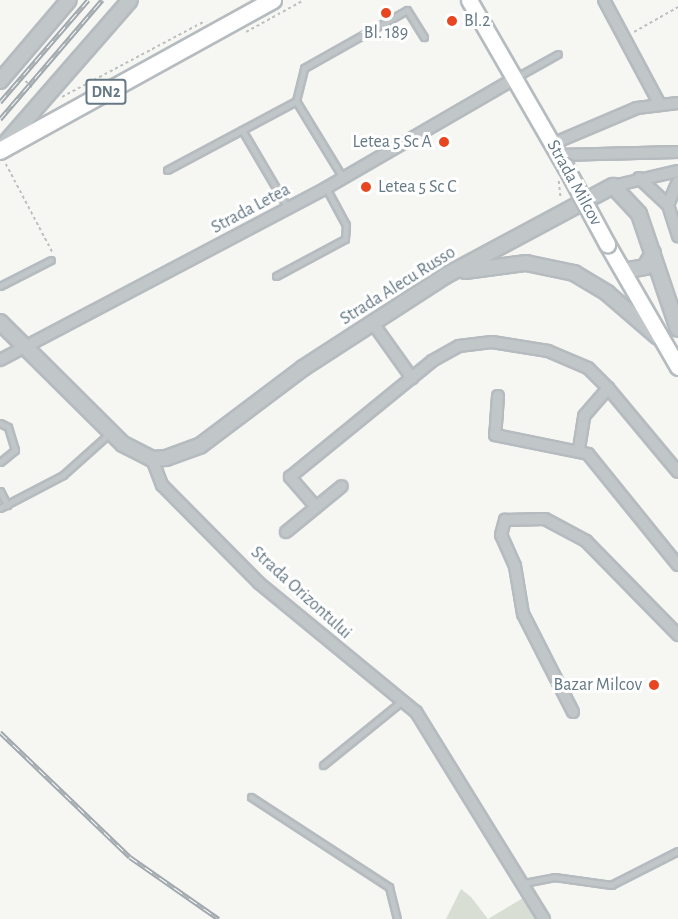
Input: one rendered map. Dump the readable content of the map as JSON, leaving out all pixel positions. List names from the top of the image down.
{
  "streets": {
    "main road": ["DN2", "Strada Milcov"],
    "street": ["Strada Letea", "Strada Alecu Russo", "Strada Orizontului"]
  },
  "crossings": [
    ["Strada Milcov", "Strada Letea"],
    ["Strada Alecu Russo", "Strada Orizontului"]
  ],
  "places": [
    "Bl. 189",
    "Bl.2",
    "Letea 5 Sc A",
    "Letea 5 Sc C",
    "Bazar Milcov"
  ]
}
